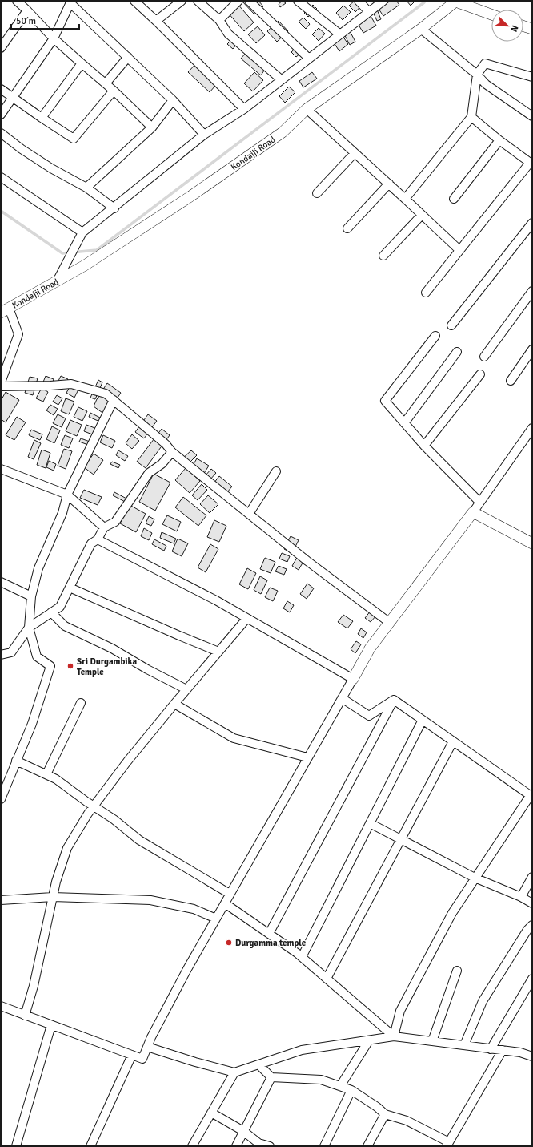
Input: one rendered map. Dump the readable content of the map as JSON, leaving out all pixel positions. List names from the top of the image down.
{
  "streets": {
    "street": ["Kondajji Road"]
  },
  "places": ["Sri Durgambika Temple", "Durgamma temple"],
  "scale_bar": "50 m",
  "north": "bottom right"
}
